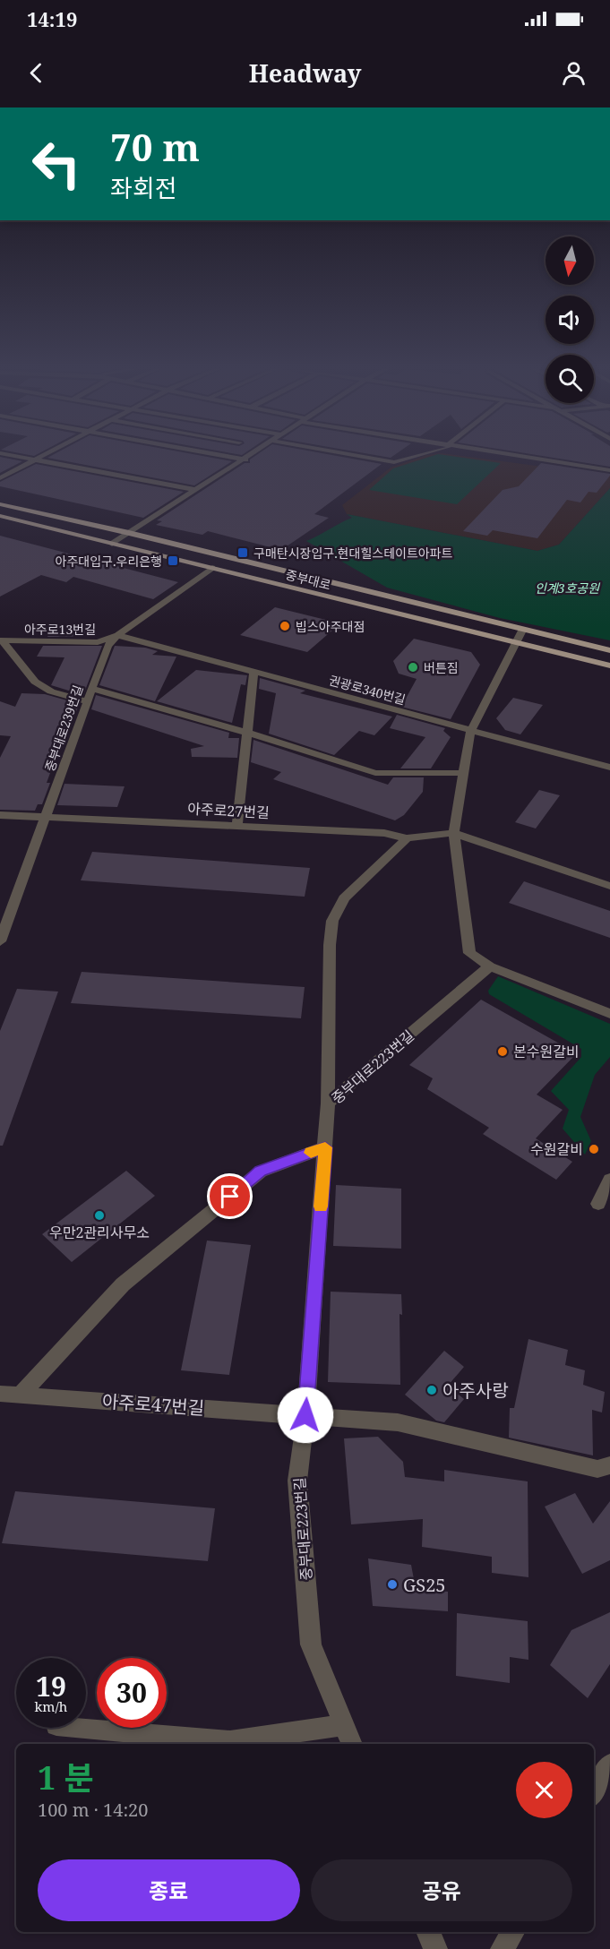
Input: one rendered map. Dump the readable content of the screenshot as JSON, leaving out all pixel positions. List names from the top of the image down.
{
  "streets": {
    "main road": ["중부대로"],
    "street": [
      "아주로13번길",
      "권광로340번길",
      "중부대로239번길",
      "아주로27번길",
      "중부대로223번길",
      "아주로47번길"
    ]
  },
  "crossings": [
    ["중부대로", "중부대로239번길"],
    ["아주로13번길", "권광로340번길"],
    ["아주로13번길", "중부대로239번길"],
    ["권광로340번길", "중부대로239번길"],
    ["중부대로239번길", "아주로27번길"],
    ["중부대로223번길", "아주로47번길"]
  ],
  "parks": ["인계3호공원"],
  "places": {
    "transit": ["구매탄시장입구.현대힐스테이트아파트", "아주대입구.우리은행"],
    "other": [
      "빕스아주대점",
      "버튼짐",
      "본수원갈비",
      "수원갈비",
      "우만2관리사무소",
      "아주사랑",
      "GS25"
    ]
  },
  "north": "bottom",
  "page": {
    "status": "14:19",
    "header": "Headway",
    "turn": ["70 m", "좌회전"],
    "speed": "19 km/h",
    "limit": "30",
    "heading": ["1 분", "100 m · 14:20"],
    "buttons": ["종료", "공유"]
  }
}
